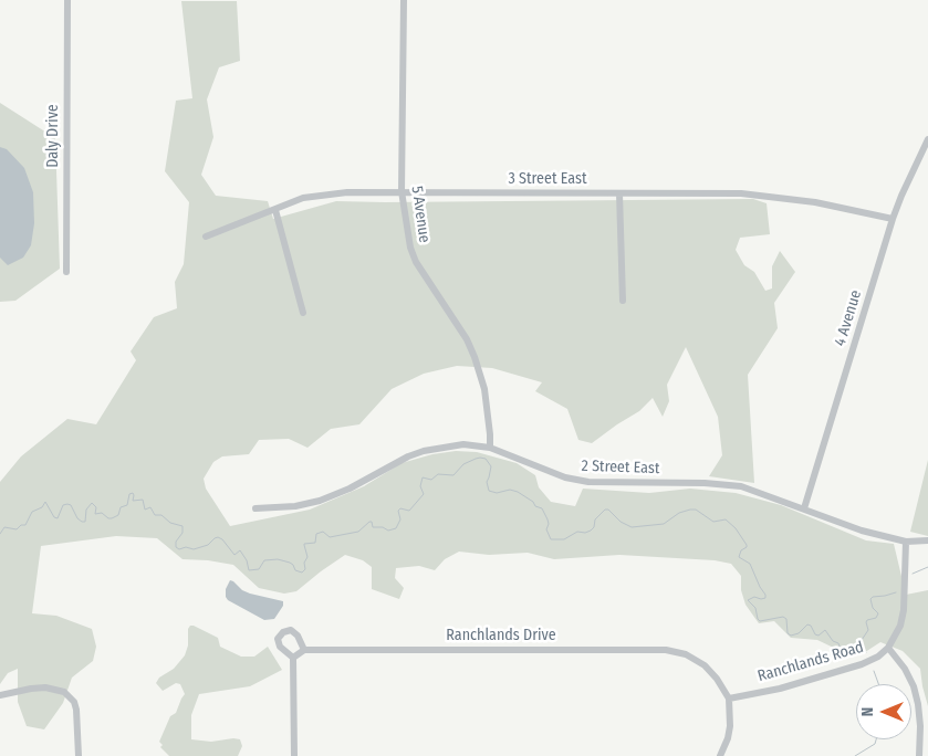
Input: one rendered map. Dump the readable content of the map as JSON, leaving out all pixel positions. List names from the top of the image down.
{
  "streets": {
    "street": [
      "Daly Drive",
      "3 Street East",
      "5 Avenue",
      "4 Avenue",
      "2 Street East",
      "Ranchlands Drive",
      "Ranchlands Road"
    ]
  },
  "crossings": [
    ["3 Street East", "5 Avenue"],
    ["3 Street East", "4 Avenue"],
    ["5 Avenue", "2 Street East"],
    ["4 Avenue", "2 Street East"],
    ["2 Street East", "Ranchlands Road"],
    ["Ranchlands Drive", "Ranchlands Road"]
  ],
  "north": "left"
}
